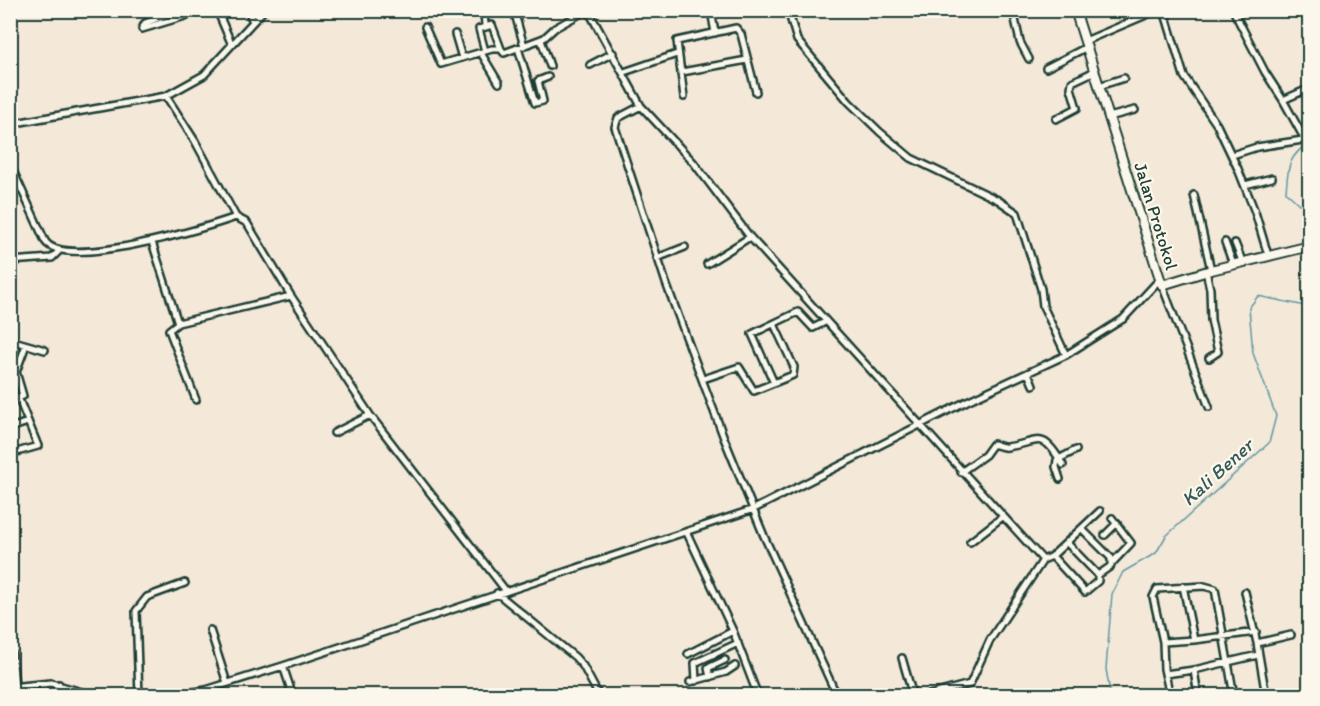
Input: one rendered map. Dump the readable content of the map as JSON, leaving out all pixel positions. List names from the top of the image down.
{
  "streets": {
    "street": ["Jalan Protokol"]
  },
  "water": ["Kali Bener"]
}
